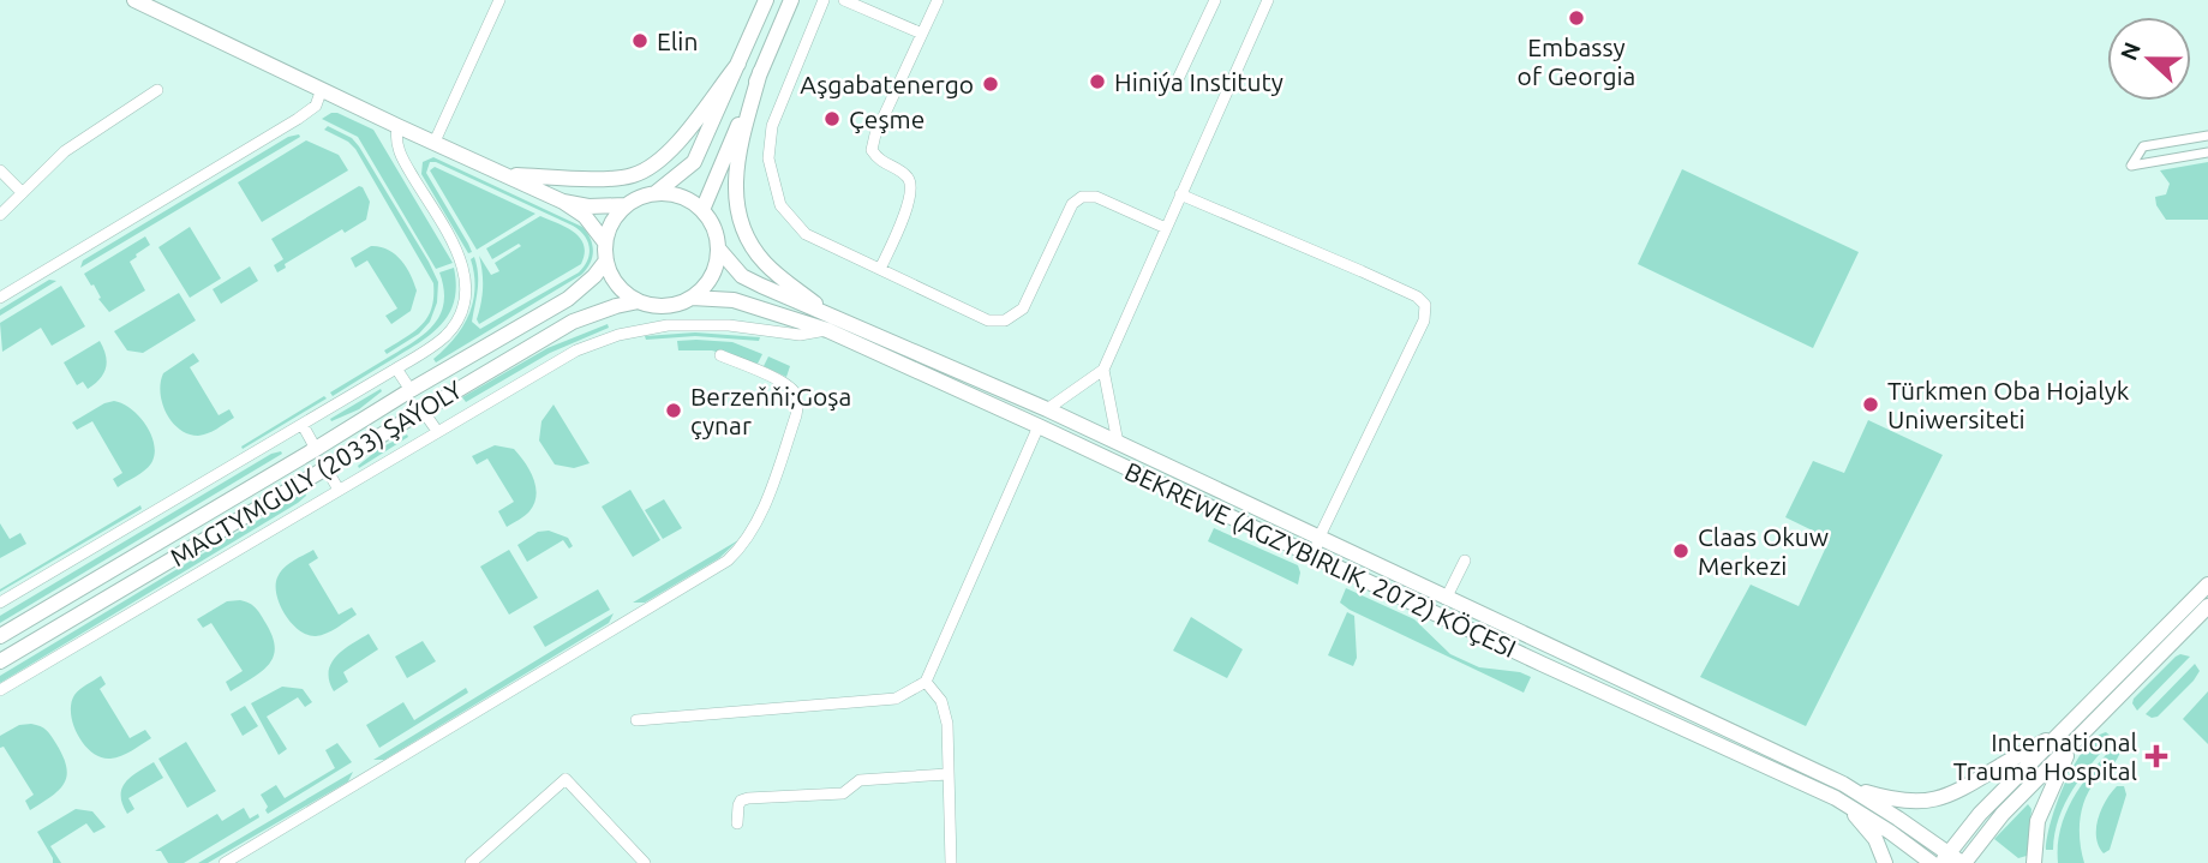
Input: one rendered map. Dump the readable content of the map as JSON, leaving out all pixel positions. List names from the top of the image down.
{
  "streets": {
    "main road": ["MAGTYMGULY (2033) ŞAÝOLY", "BEKREWE (AGZYBIRLIK, 2072) KÖÇESI"]
  },
  "crossings": [
    ["MAGTYMGULY (2033) ŞAÝOLY", "BEKREWE (AGZYBIRLIK, 2072) KÖÇESI"]
  ],
  "places": {
    "other": [
      "Embassy of Georgia",
      "Elin",
      "Hiniýa Instituty",
      "Aşgabatenergo",
      "Çeşme",
      "Türkmen Oba Hojalyk Uniwersiteti",
      "Berzeňňi;Goşa çynar",
      "Claas Okuw Merkezi"
    ],
    "health": ["International Trauma Hospital"]
  },
  "north": "left"
}
